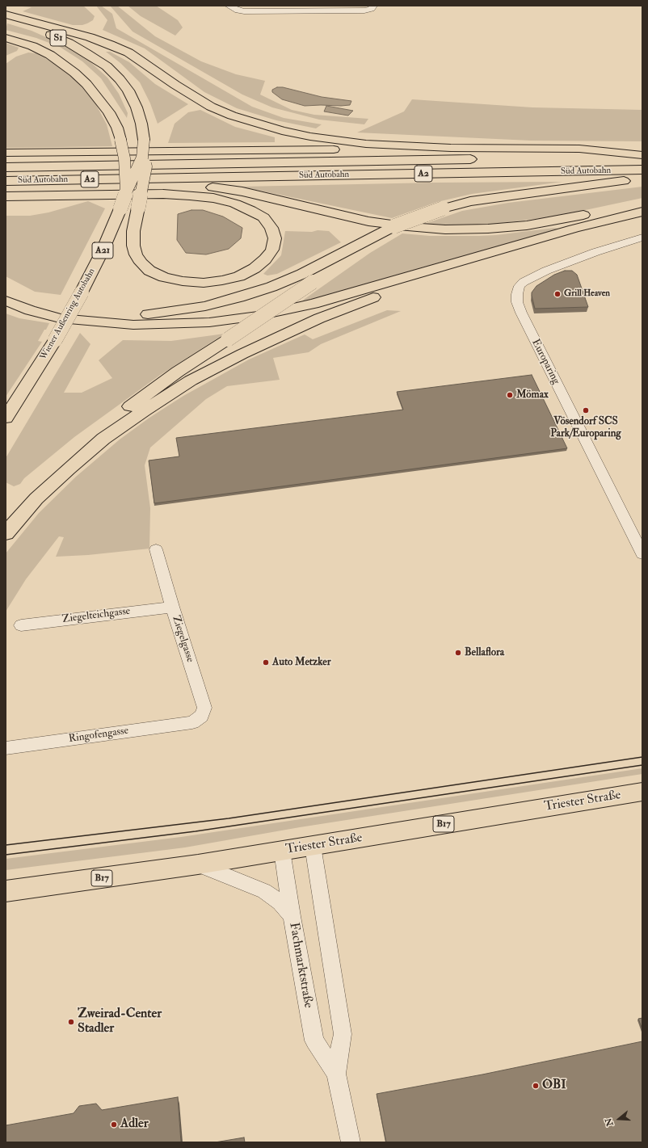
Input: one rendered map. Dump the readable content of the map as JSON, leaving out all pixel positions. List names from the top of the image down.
{
  "streets": {
    "main road": [
      "S1",
      "Süd Autobahn",
      "A2",
      "A21",
      "Wiener Außenring Autobahn",
      "Triester Straße",
      "B17"
    ],
    "street": [
      "Europaring",
      "Ziegelteichgasse",
      "Ziegelgasse",
      "Ringofengasse",
      "Fachmarktstraße"
    ]
  },
  "crossings": [
    ["S1", "Wiener Außenring Autobahn"],
    ["Ziegelteichgasse", "Ziegelgasse"],
    ["Ziegelgasse", "Ringofengasse"],
    ["Triester Straße", "Fachmarktstraße"]
  ],
  "places": [
    "Grill Heaven",
    "Mömax",
    "Vösendorf SCS Park/Europaring",
    "Bellaflora",
    "Auto Metzker",
    "Zweirad-Center Stadler",
    "OBI",
    "Adler"
  ],
  "north": "left"
}
